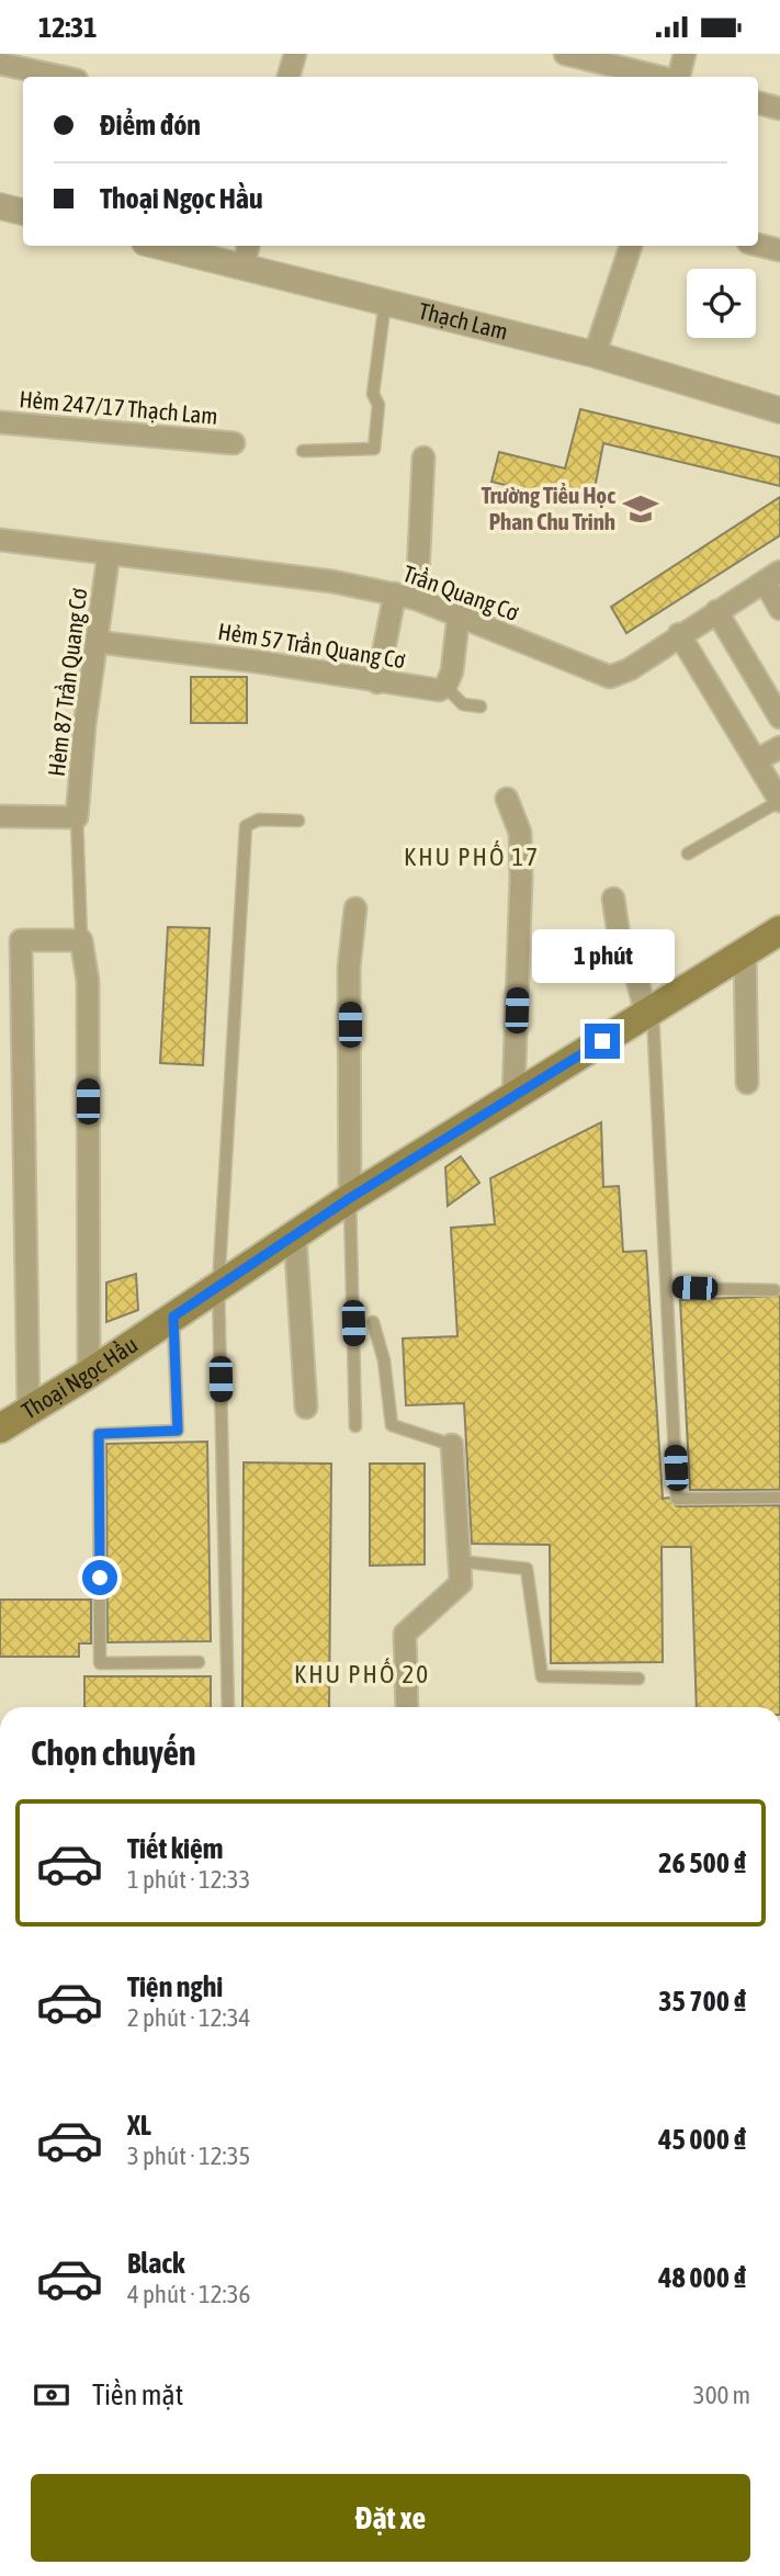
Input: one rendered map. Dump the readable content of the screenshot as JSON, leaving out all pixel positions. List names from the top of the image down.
{
  "streets": {
    "main road": ["Thoại Ngọc Hầu"],
    "street": [
      "Thạch Lam",
      "Hẻm 247/17 Thạch Lam",
      "Trần Quang Cơ",
      "Hẻm 57 Trần Quang Cơ",
      "Hẻm 87 Trần Quang Cơ"
    ]
  },
  "crossings": [
    ["Trần Quang Cơ", "Hẻm 87 Trần Quang Cơ"],
    ["Hẻm 57 Trần Quang Cơ", "Hẻm 87 Trần Quang Cơ"]
  ],
  "districts": ["KHU PHỐ 17", "KHU PHỐ 20"],
  "places": {
    "school or university": ["Trường Tiểu Học Phan Chu Trinh"]
  },
  "page": {
    "status": "12:31",
    "banner": ["Điểm đón", "Thoại Ngọc Hầu"],
    "bubble": "1 phút",
    "heading": "Chọn chuyến",
    "list": [
      {
        "name": "Tiết kiệm",
        "note": "1 phút · 12:33",
        "value": "26 500 ₫"
      },
      {
        "name": "Tiện nghi",
        "note": "2 phút · 12:34",
        "value": "35 700 ₫"
      },
      {
        "name": "XL",
        "note": "3 phút · 12:35",
        "value": "45 000 ₫"
      },
      {
        "name": "Black",
        "note": "4 phút · 12:36",
        "value": "48 000 ₫"
      }
    ],
    "pay": ["Tiền mặt", "300 m"],
    "buttons": "Đặt xe"
  }
}
